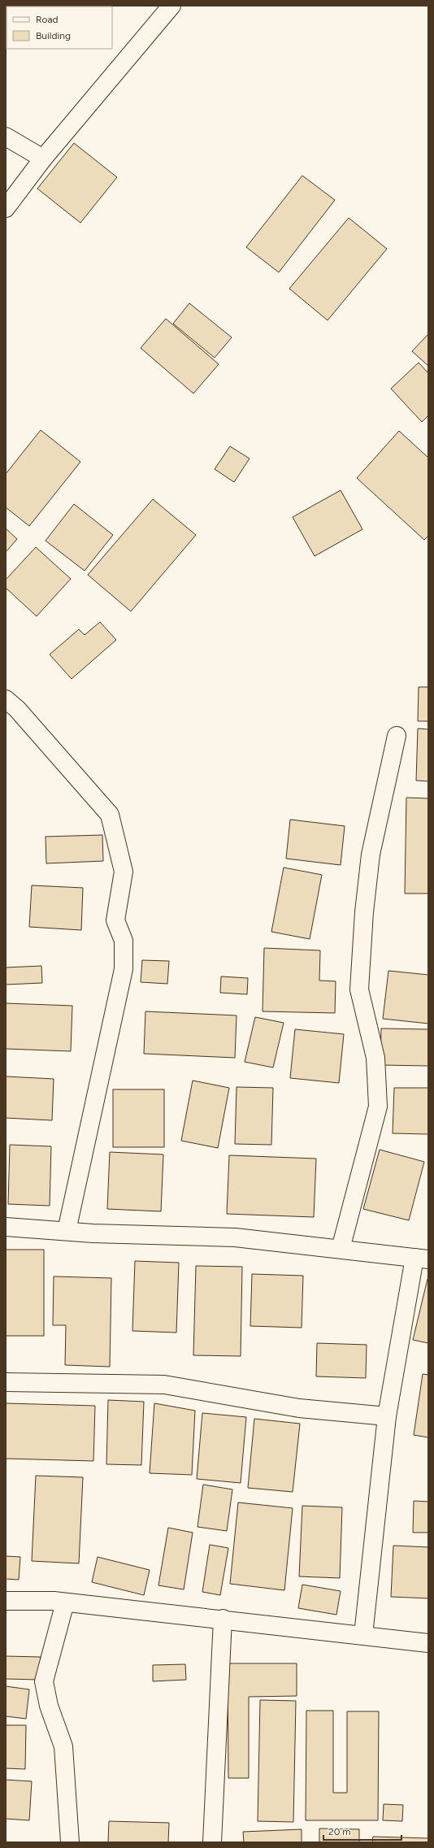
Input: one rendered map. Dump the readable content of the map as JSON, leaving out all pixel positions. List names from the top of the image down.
{
  "legend": ["Road", "Building"],
  "scale_bar": "20 m"
}
